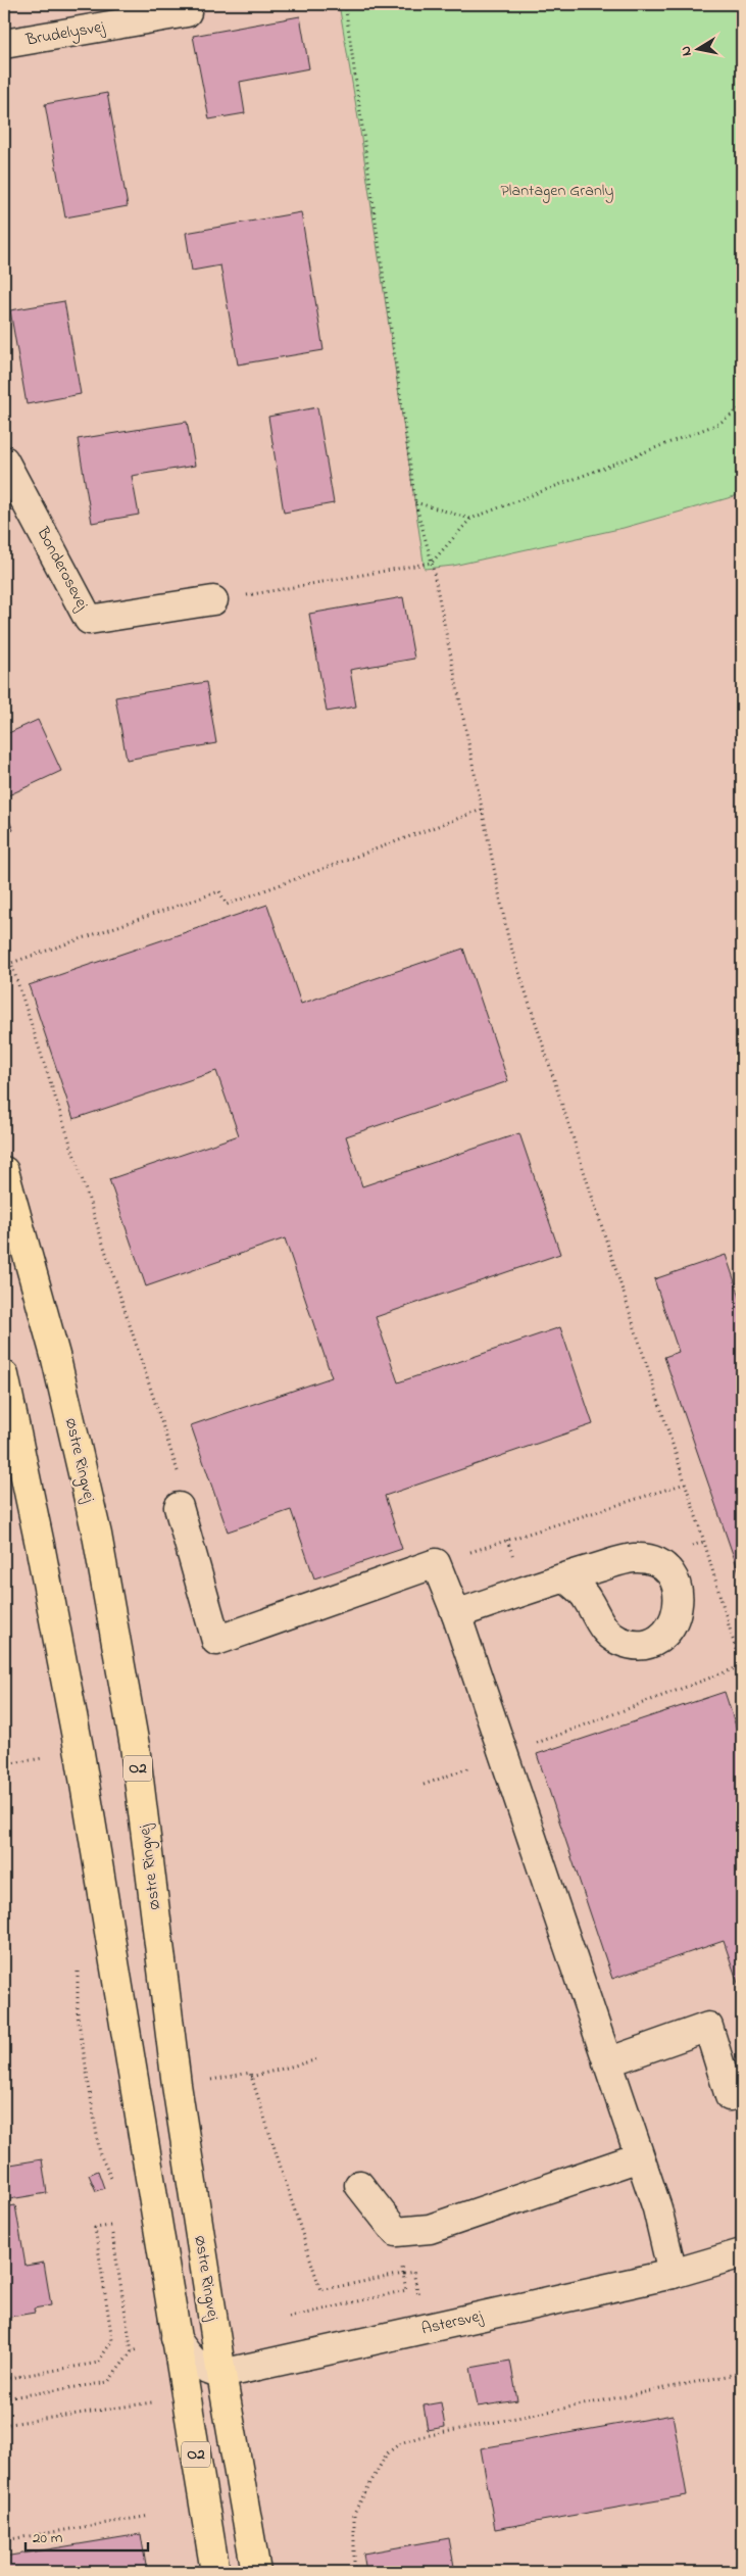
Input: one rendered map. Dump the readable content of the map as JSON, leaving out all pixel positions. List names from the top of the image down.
{
  "streets": {
    "main road": ["Østre Ringvej", "O2"],
    "street": ["Brudelysvej", "Bonderosevej", "Astersvej"]
  },
  "crossings": [
    ["Østre Ringvej", "Astersvej"]
  ],
  "parks": ["Plantagen Granly"],
  "scale_bar": "20 m",
  "north": "left"
}
